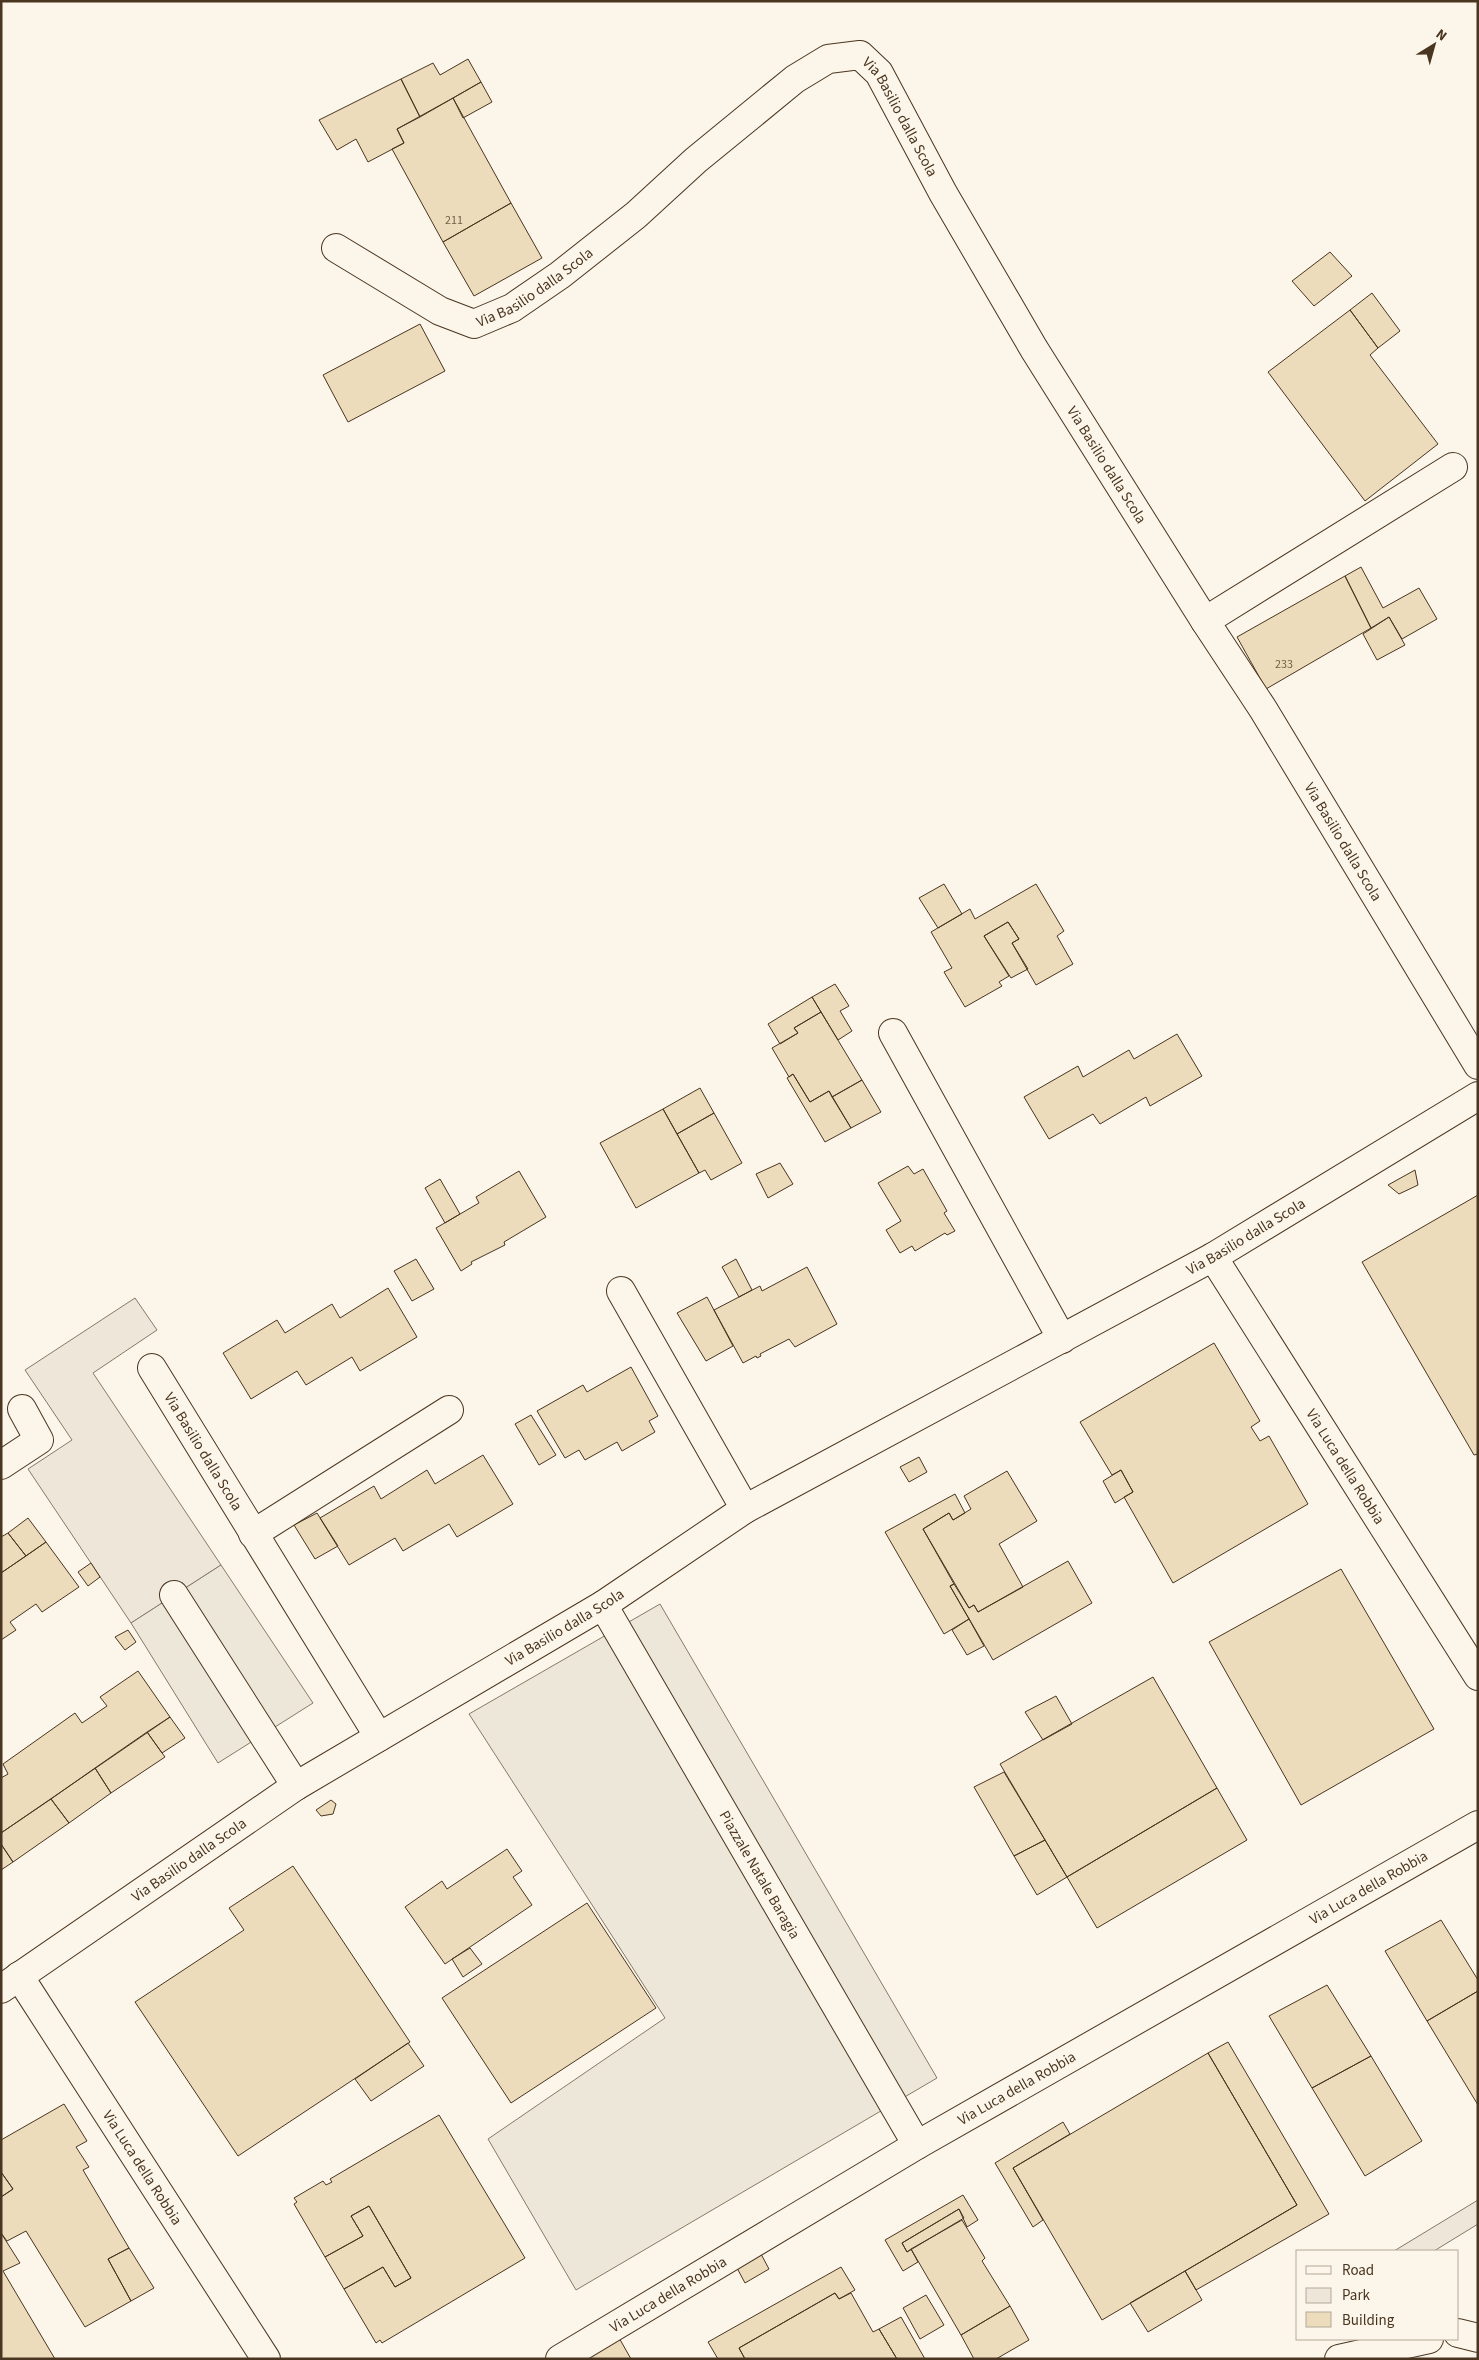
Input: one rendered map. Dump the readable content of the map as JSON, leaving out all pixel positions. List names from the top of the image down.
{
  "streets": {
    "street": ["Via Basilio dalla Scola", "Via Luca della Robbia", "Piazzale Natale Baragia"]
  },
  "crossings": [
    ["Via Basilio dalla Scola", "Via Luca della Robbia"],
    ["Via Basilio dalla Scola", "Piazzale Natale Baragia"],
    ["Via Luca della Robbia", "Piazzale Natale Baragia"]
  ],
  "house_numbers": ["211", "233"],
  "legend": ["Road", "Park", "Building"],
  "north": "top right"
}
